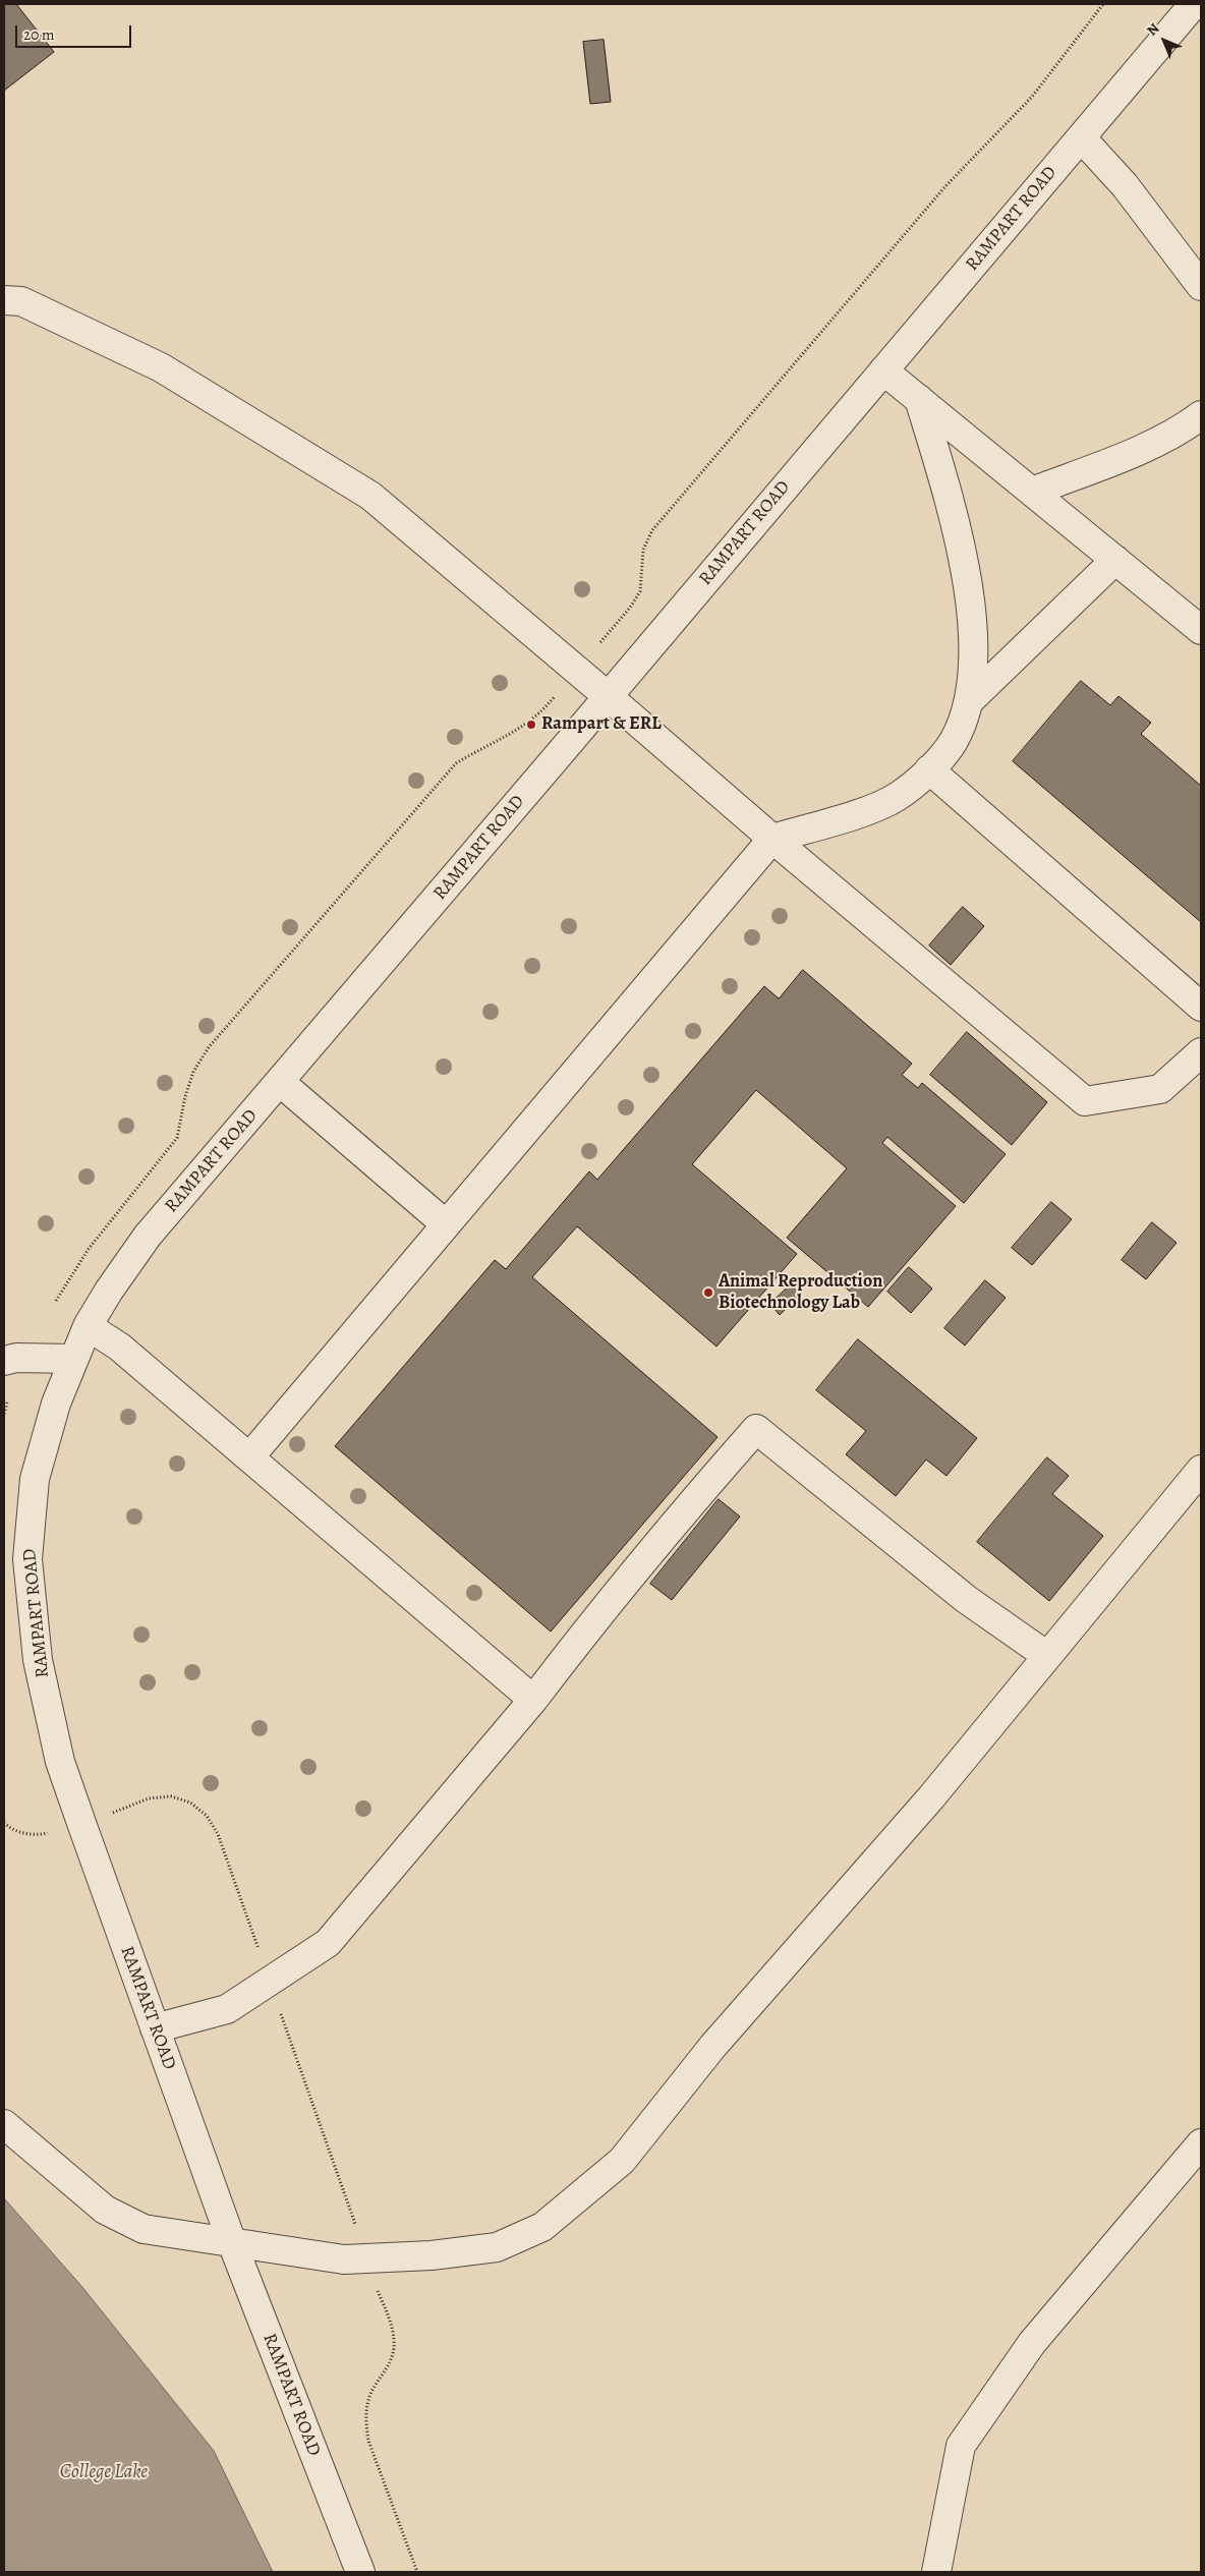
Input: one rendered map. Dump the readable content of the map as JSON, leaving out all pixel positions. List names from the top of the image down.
{
  "streets": {
    "street": ["RAMPART ROAD"]
  },
  "water": ["College Lake"],
  "places": ["Rampart & ERL", "Animal Reproduction Biotechnology Lab"],
  "scale_bar": "20 m",
  "north": "top left"
}
